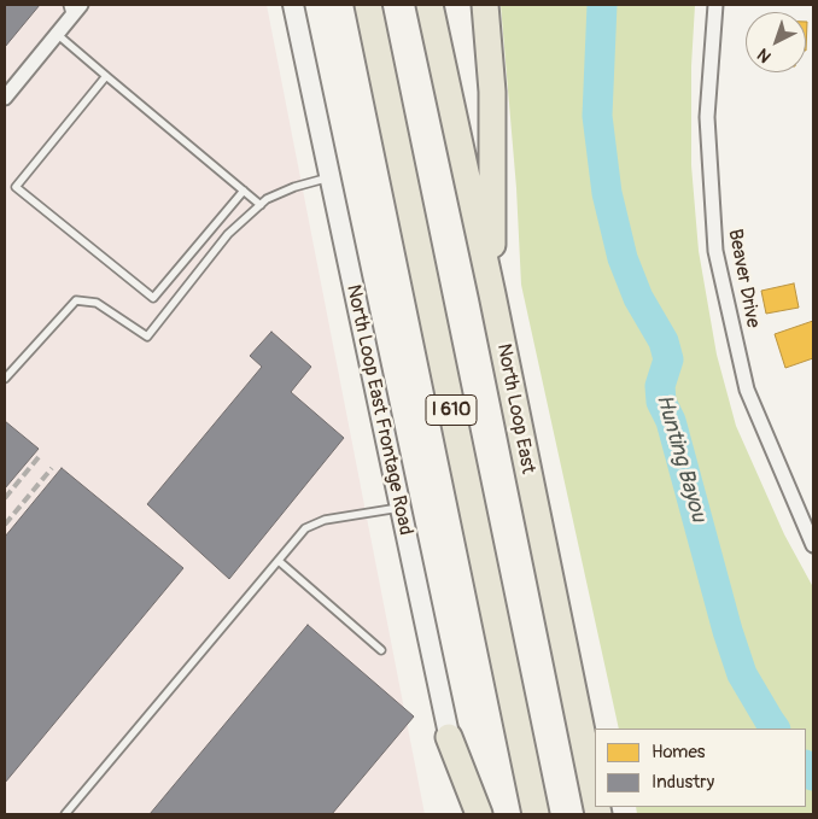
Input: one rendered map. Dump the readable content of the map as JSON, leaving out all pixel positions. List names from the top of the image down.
{
  "streets": {
    "highway": ["North Loop East", "I 610"],
    "main road": ["North Loop East Frontage Road"],
    "street": ["Beaver Drive"]
  },
  "water": ["Hunting Bayou"],
  "legend": ["Homes", "Industry"],
  "north": "bottom left"
}
